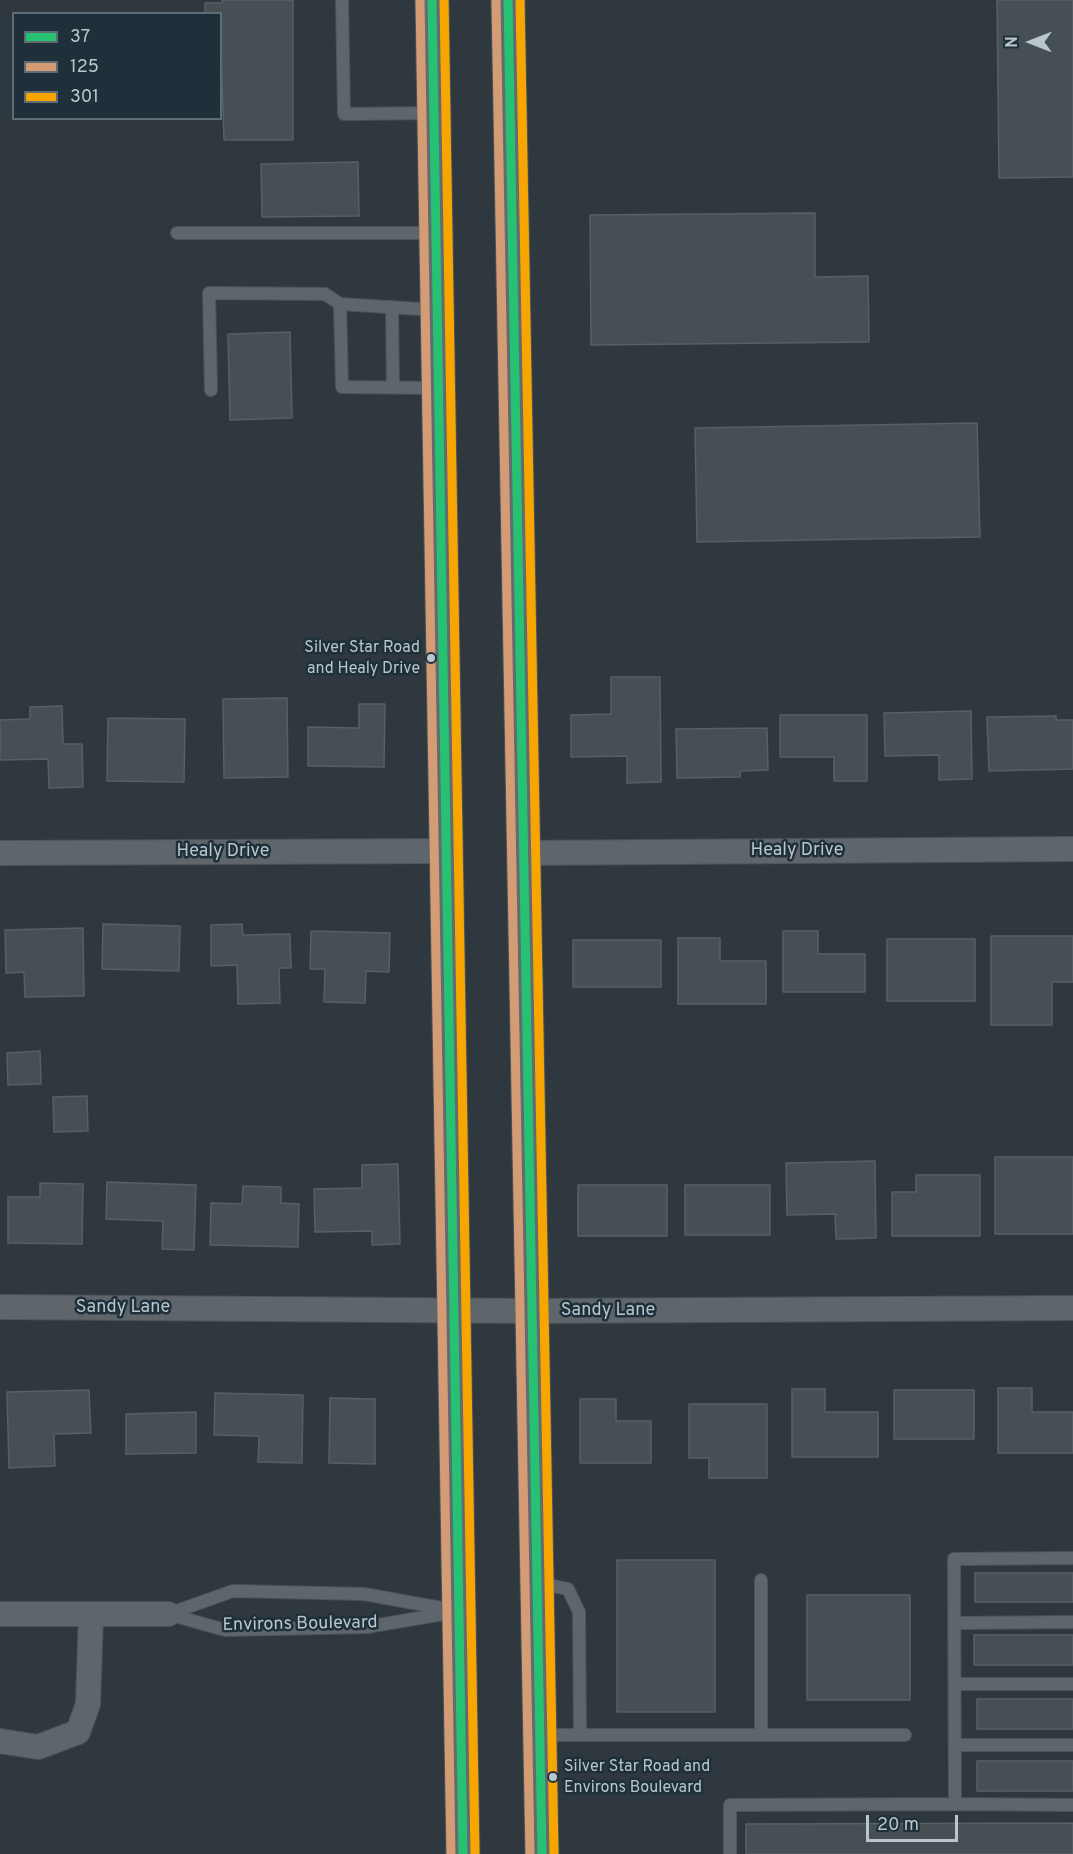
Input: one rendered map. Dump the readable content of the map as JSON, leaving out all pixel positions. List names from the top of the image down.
{
  "streets": {
    "street": ["Healy Drive", "Sandy Lane", "Environs Boulevard"]
  },
  "places": ["Silver Star Road and Healy Drive", "Silver Star Road and Environs Boulevard"],
  "lines": ["transit line 37", "transit line 125", "transit line 301"],
  "legend": ["37", "125", "301"],
  "scale_bar": "20 m",
  "north": "left"
}
